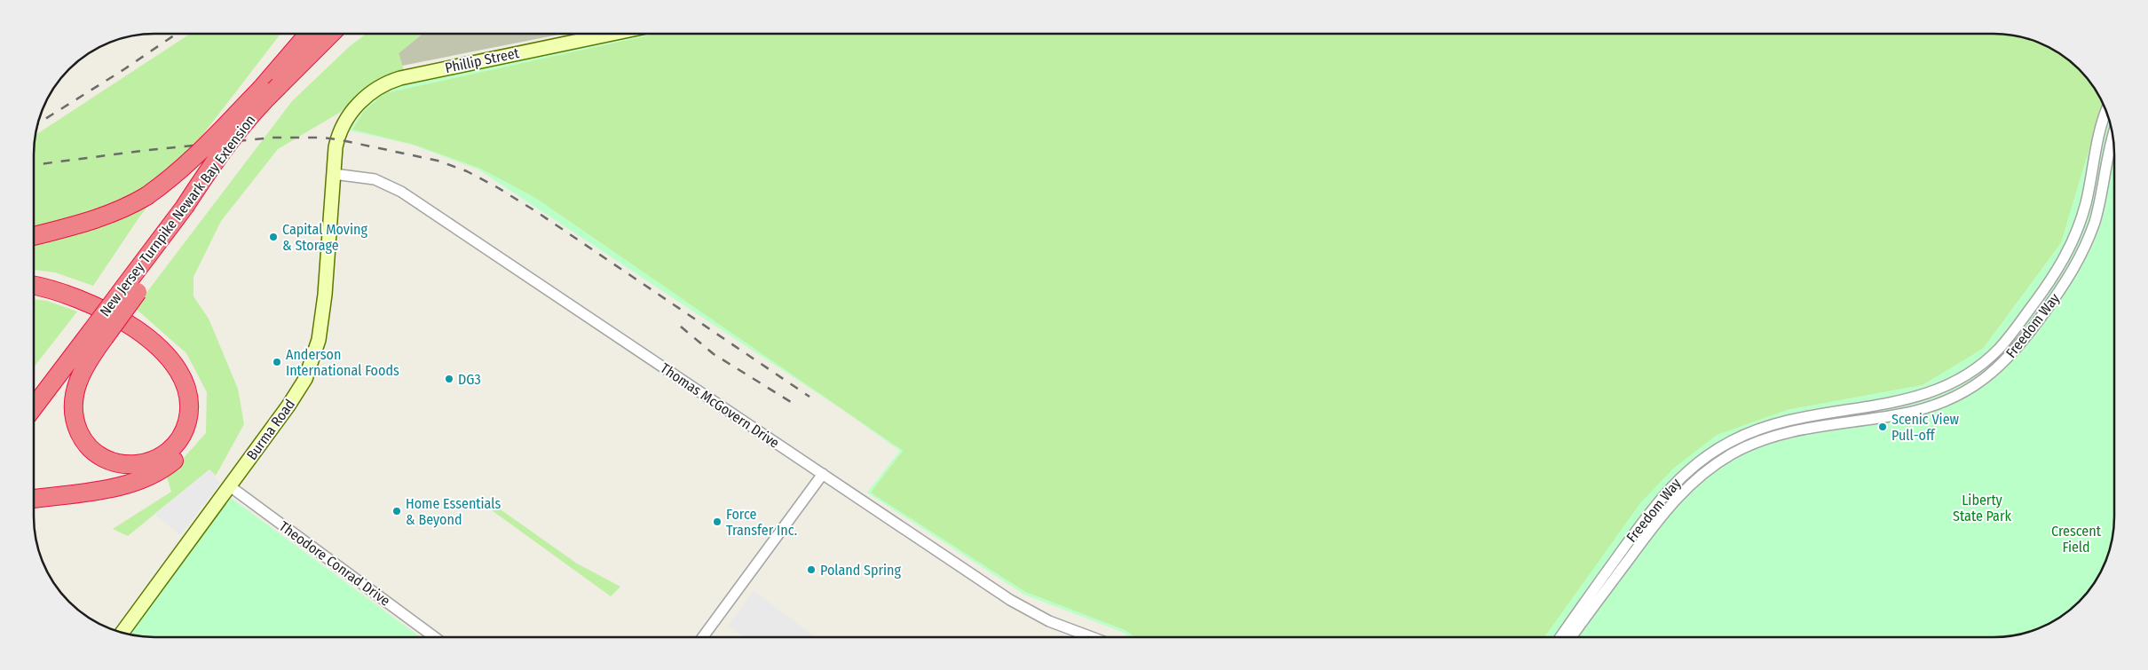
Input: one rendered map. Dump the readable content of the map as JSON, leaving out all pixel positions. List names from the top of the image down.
{
  "streets": {
    "highway": ["New Jersey Turnpike Newark Bay Extension"],
    "street": [
      "Phillip Street",
      "Freedom Way",
      "Thomas McGovern Drive",
      "Burma Road",
      "Theodore Conrad Drive"
    ]
  },
  "crossings": [
    ["Phillip Street", "Burma Road"],
    ["Thomas McGovern Drive", "Burma Road"],
    ["Burma Road", "Theodore Conrad Drive"]
  ],
  "parks": ["Liberty State Park", "Crescent Field"],
  "places": [
    "Capital Moving & Storage",
    "Anderson International Foods",
    "DG3",
    "Scenic View Pull-off",
    "Home Essentials & Beyond",
    "Force Transfer Inc.",
    "Poland Spring"
  ]
}
